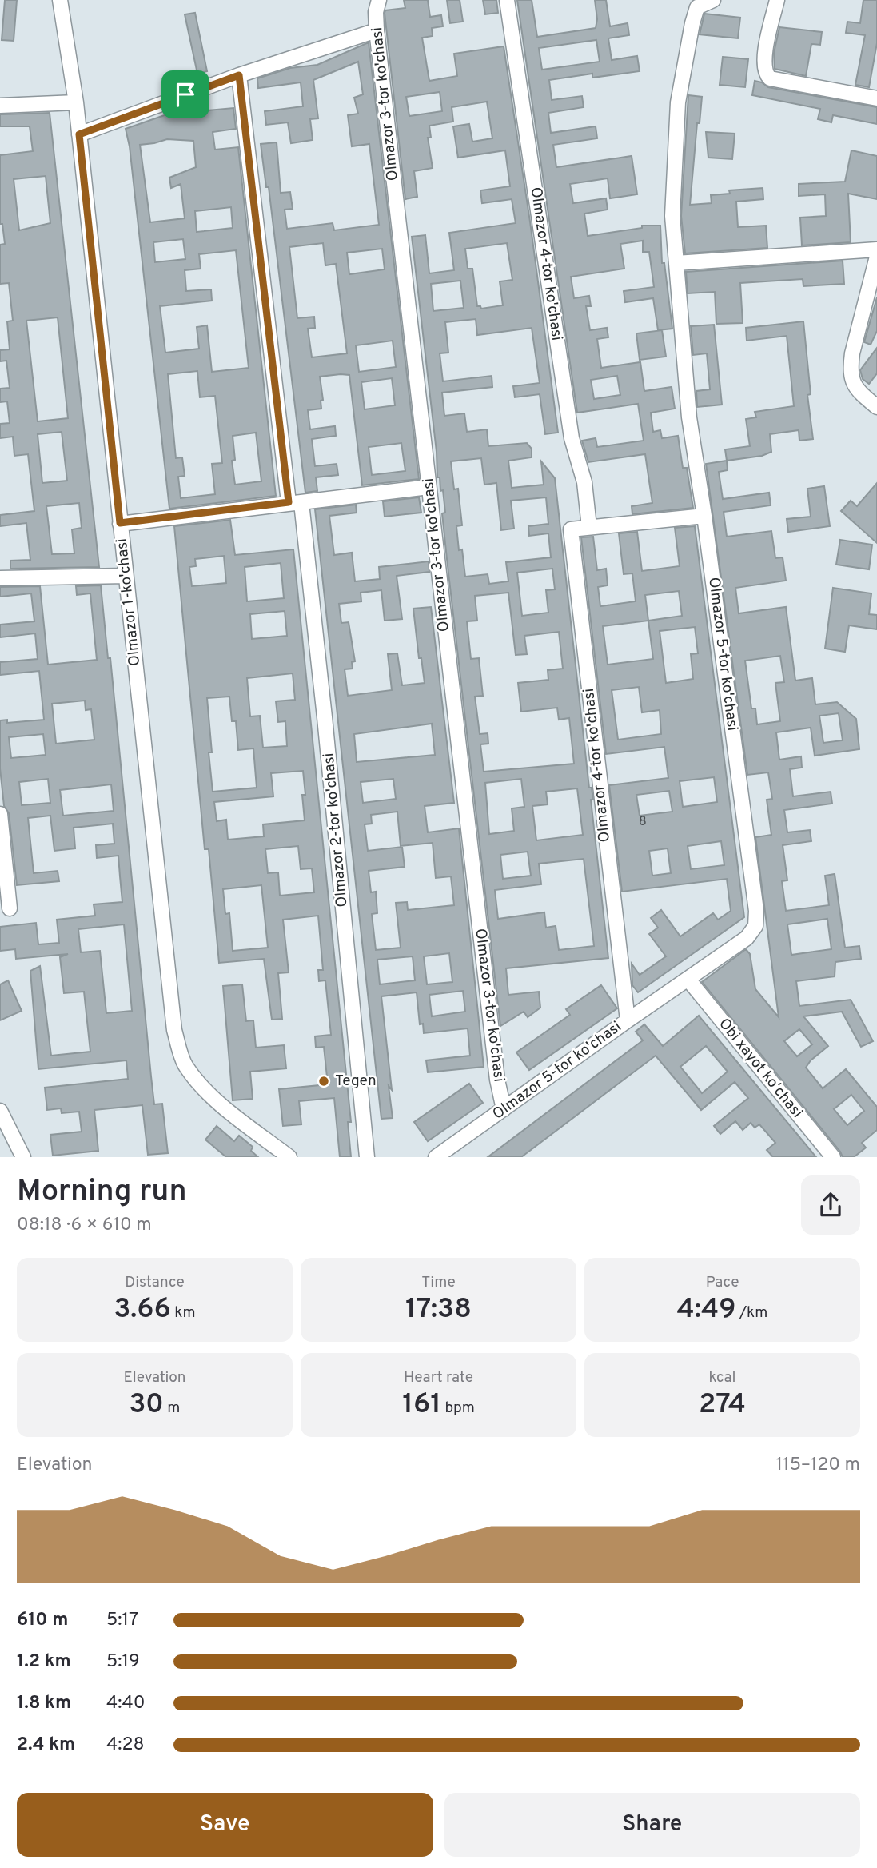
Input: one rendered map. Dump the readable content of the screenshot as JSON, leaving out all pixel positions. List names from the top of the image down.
{
  "streets": {
    "street": [
      "Olmazor 3-tor ko'chasi",
      "Olmazor 4-tor ko'chasi",
      "Olmazor 1-ko'chasi",
      "Olmazor 5-tor ko'chasi",
      "Olmazor 2-tor ko'chasi",
      "Obi xayot koʻchasi"
    ]
  },
  "crossings": [
    ["Olmazor 3-tor ko'chasi", "Olmazor 5-tor ko'chasi"],
    ["Olmazor 4-tor ko'chasi", "Olmazor 5-tor ko'chasi"],
    ["Olmazor 5-tor ko'chasi", "Obi xayot koʻchasi"]
  ],
  "places": ["Tegen"],
  "house_numbers": ["8"],
  "page": {
    "heading": ["Morning run", "08:18 · 6 × 610 m"],
    "stats": [
      ["Distance", "3.66 km"],
      ["Time", "17:38"],
      ["Pace", "4:49 /km"],
      ["Elevation", "30 m"],
      ["Heart rate", "161 bpm"],
      ["kcal", "274"]
    ],
    "chart": ["Elevation", "115–120 m"],
    "list": [
      {
        "name": "610 m",
        "note": "5:17"
      },
      {
        "name": "1.2 km",
        "note": "5:19"
      },
      {
        "name": "1.8 km",
        "note": "4:40"
      },
      {
        "name": "2.4 km",
        "note": "4:28"
      }
    ],
    "buttons": ["Save", "Share"]
  }
}
